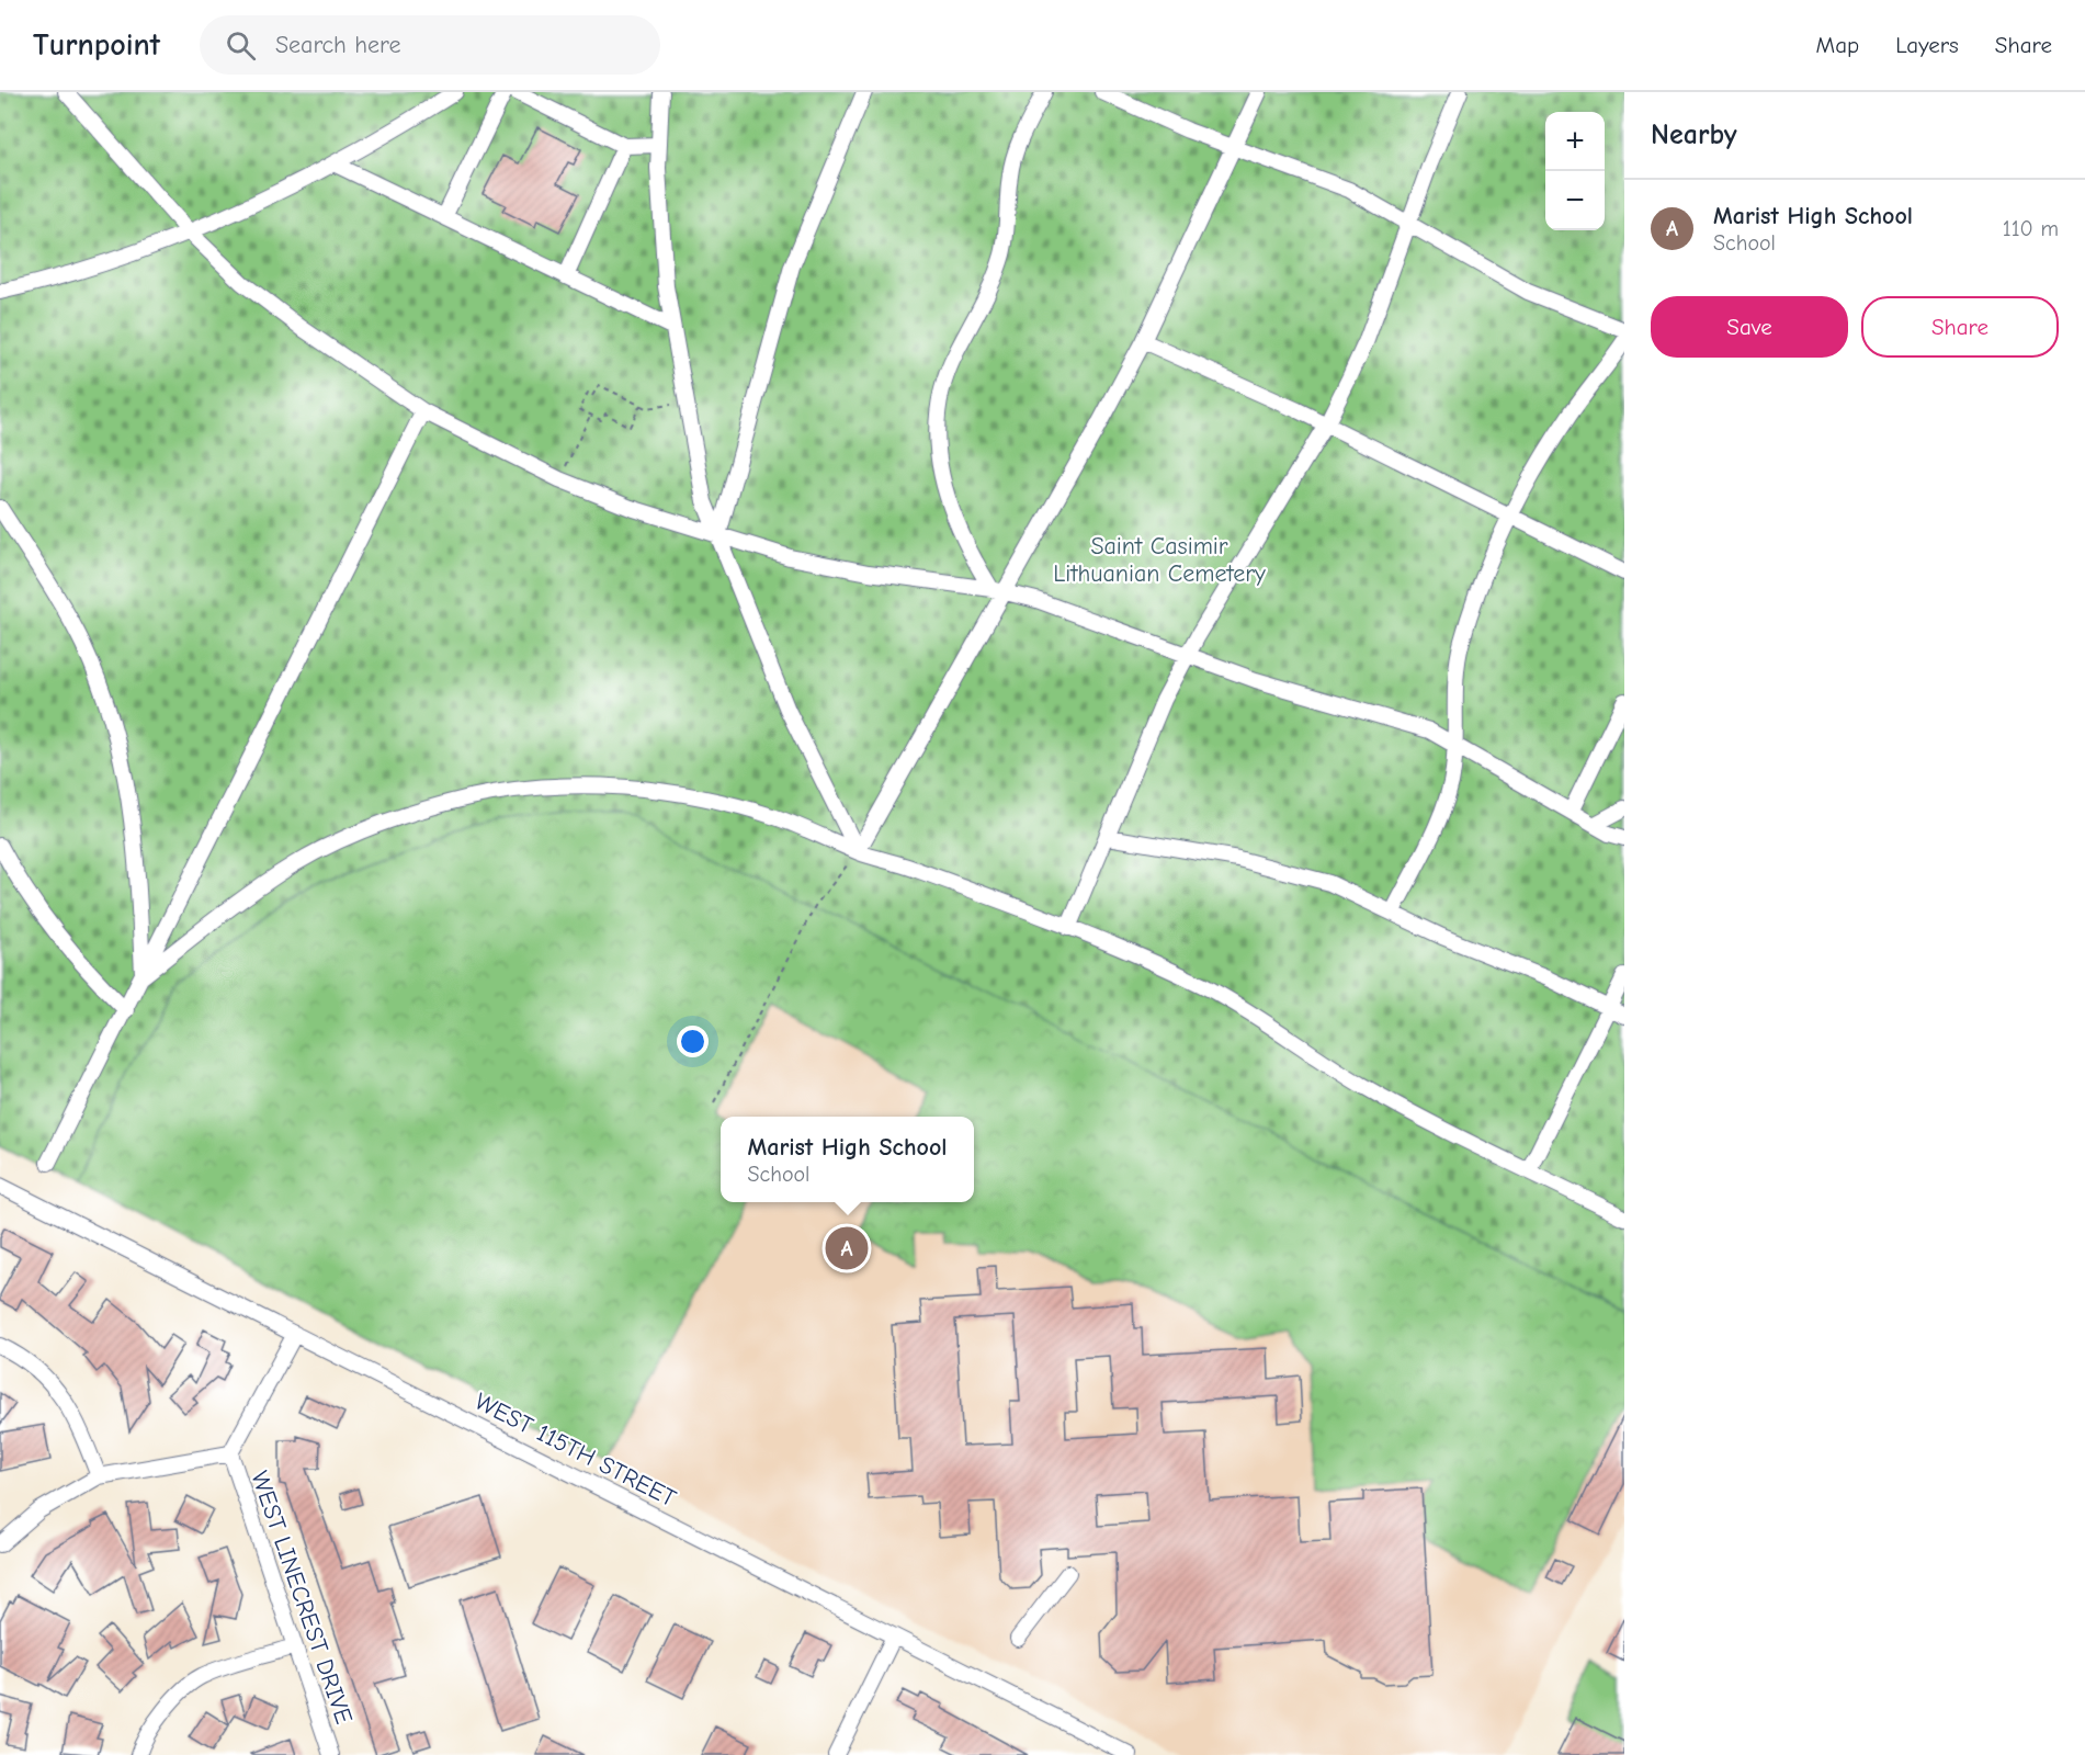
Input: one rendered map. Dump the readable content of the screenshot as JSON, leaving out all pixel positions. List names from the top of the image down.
{
  "streets": {
    "street": ["WEST 115TH STREET", "WEST LINECREST DRIVE"]
  },
  "parks": ["Saint Casimir Lithuanian Cemetery"],
  "page": {
    "header": "Turnpoint",
    "search": "Search here",
    "nav": ["Map", "Layers", "Share"],
    "heading": "Nearby",
    "map_buttons": ["+", "−"],
    "list": [
      {
        "mark": "A",
        "name": "Marist High School",
        "note": "School",
        "value": "110 m"
      }
    ],
    "buttons": ["Save", "Share"],
    "popup": ["Marist High School", "School"],
    "pins": "A"
  }
}
